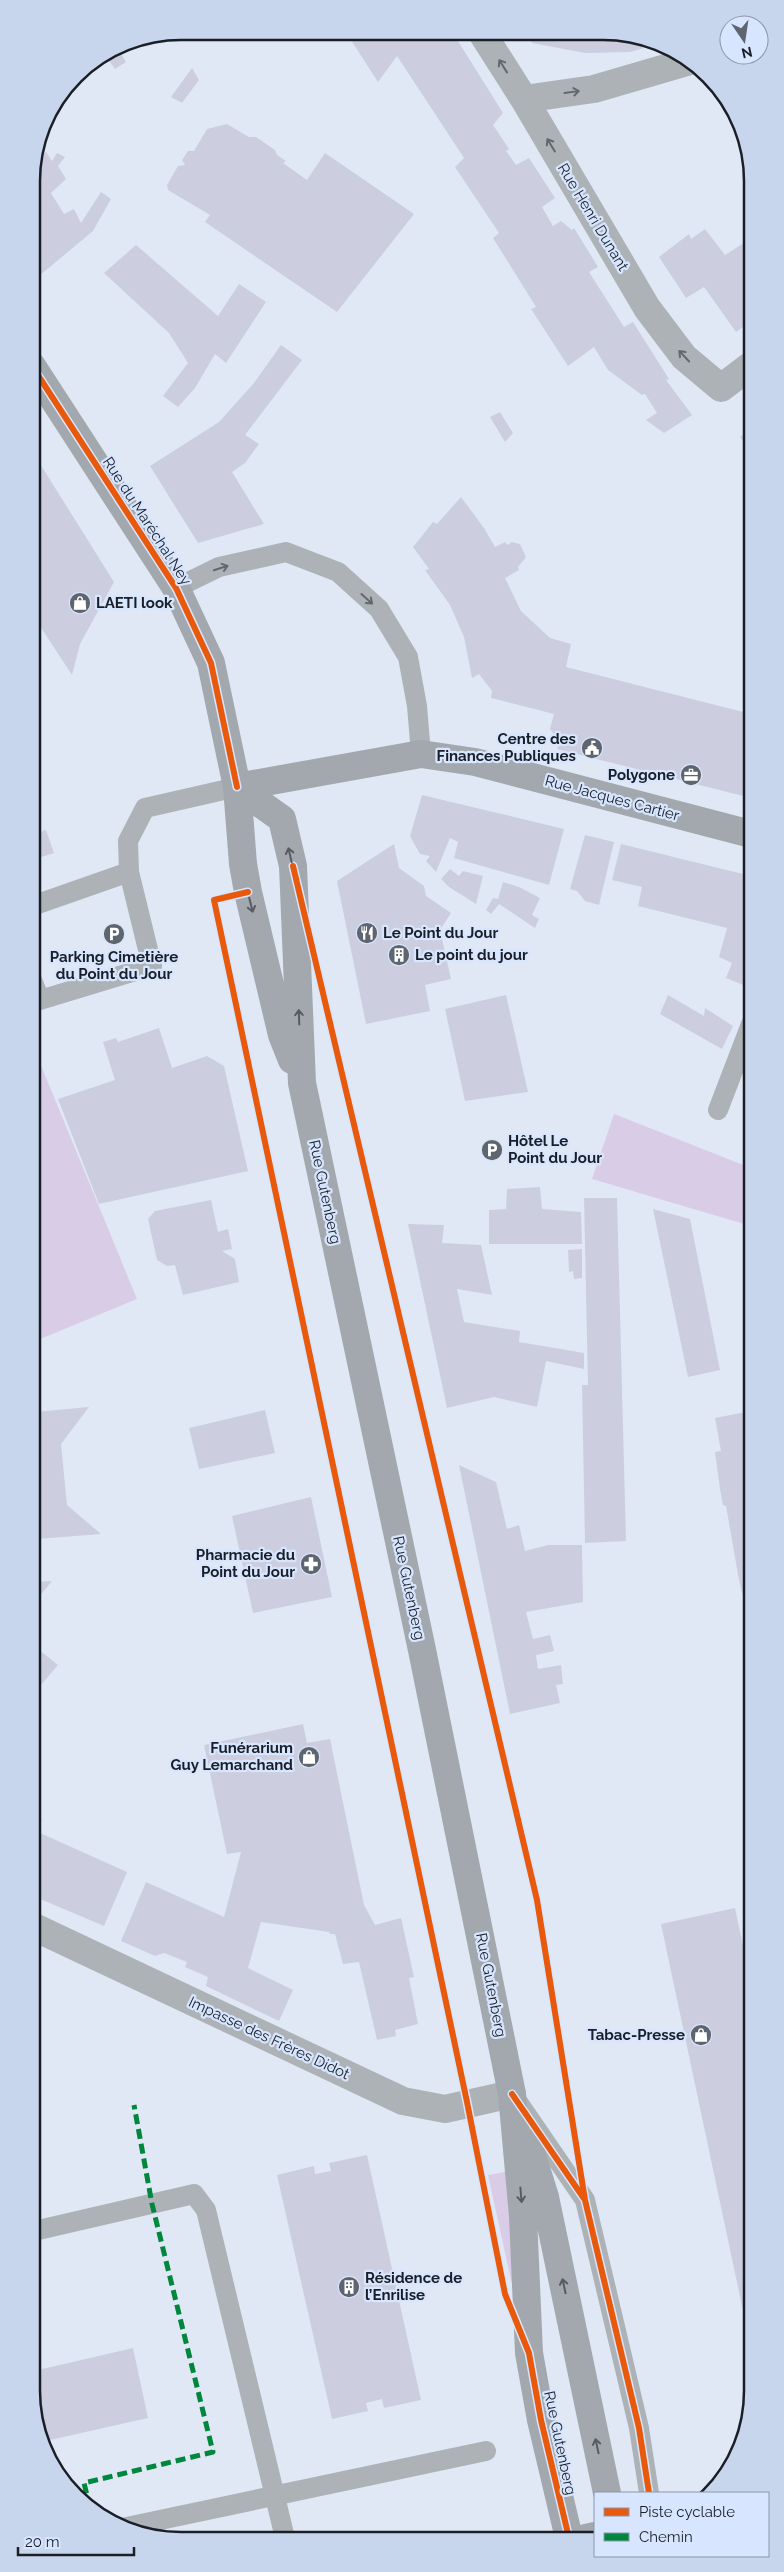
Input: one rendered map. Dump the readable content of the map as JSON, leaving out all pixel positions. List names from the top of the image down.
{
  "streets": {
    "main road": ["Rue du Maréchal Ney", "Rue Jacques Cartier", "Rue Gutenberg"],
    "street": ["Rue Henri Dunant", "Impasse des Frères Didot"]
  },
  "crossings": [
    ["Rue du Maréchal Ney", "Rue Jacques Cartier"],
    ["Rue du Maréchal Ney", "Rue Gutenberg"],
    ["Rue Jacques Cartier", "Rue Gutenberg"],
    ["Rue Gutenberg", "Impasse des Frères Didot"]
  ],
  "one_way": ["Rue Henri Dunant"],
  "places": {
    "shop": ["LAETI look", "Funérarium Guy Lemarchand", "Tabac-Presse"],
    "public building": ["Centre des Finances Publiques"],
    "office": ["Polygone"],
    "restaurant": ["Le Point du Jour"],
    "parking": ["Parking Cimetière du Point du Jour", "Hôtel Le Point du Jour"],
    "building": ["Le point du jour", "Résidence de l’Enrilise"],
    "pharmacy": ["Pharmacie du Point du Jour"]
  },
  "legend": ["Piste cyclable", "Chemin"],
  "scale_bar": "20 m",
  "north": "bottom"
}
